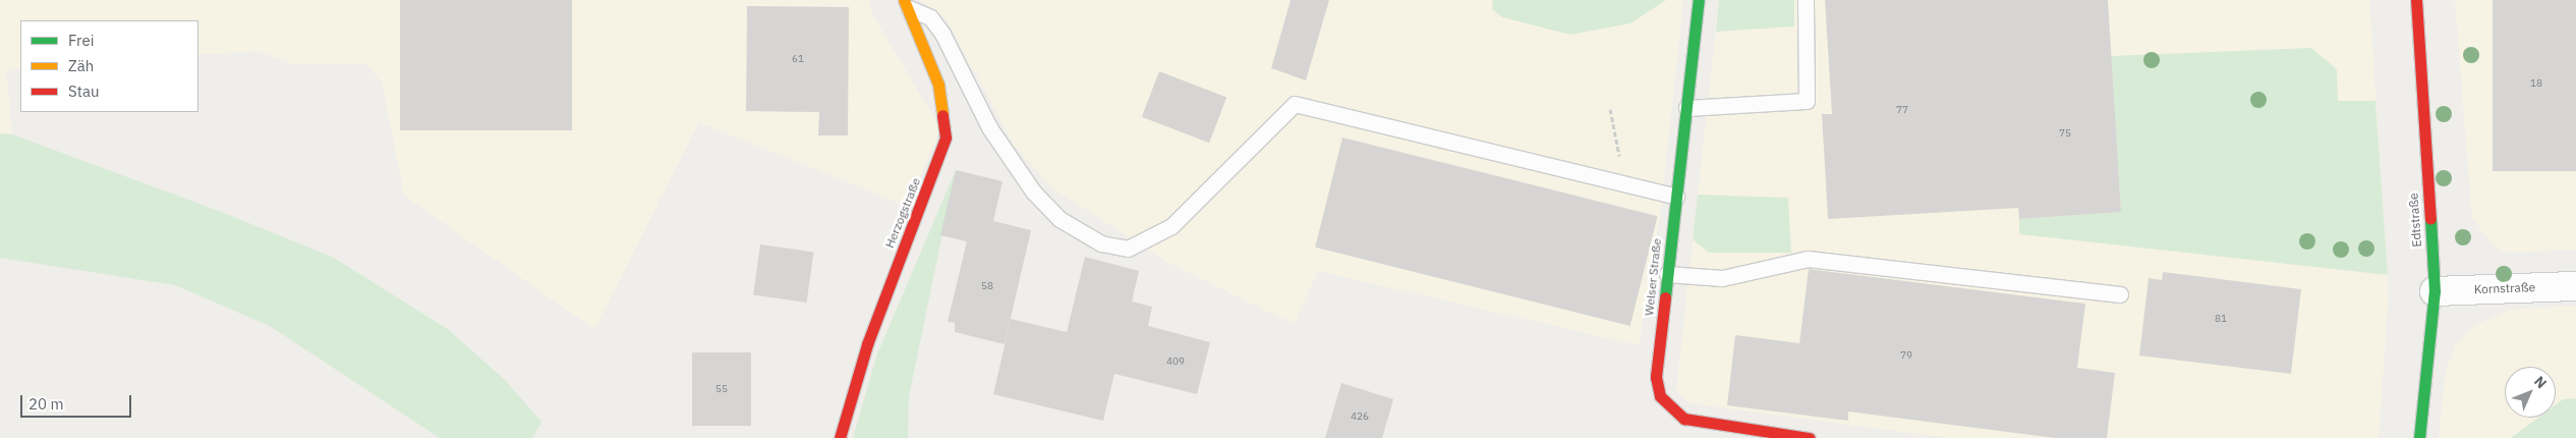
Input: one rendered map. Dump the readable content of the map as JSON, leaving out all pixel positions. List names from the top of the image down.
{
  "streets": {
    "street": [
      "Herzogstraße",
      "Edtstraße",
      "Welser Straße",
      "Kornstraße"
    ]
  },
  "crossings": [
    ["Edtstraße", "Kornstraße"]
  ],
  "house_numbers": [
    "61",
    "18",
    "77",
    "75",
    "58",
    "81",
    "79",
    "409",
    "55",
    "426"
  ],
  "legend": ["Frei", "Zäh", "Stau"],
  "scale_bar": "20 m",
  "north": "top right"
}
